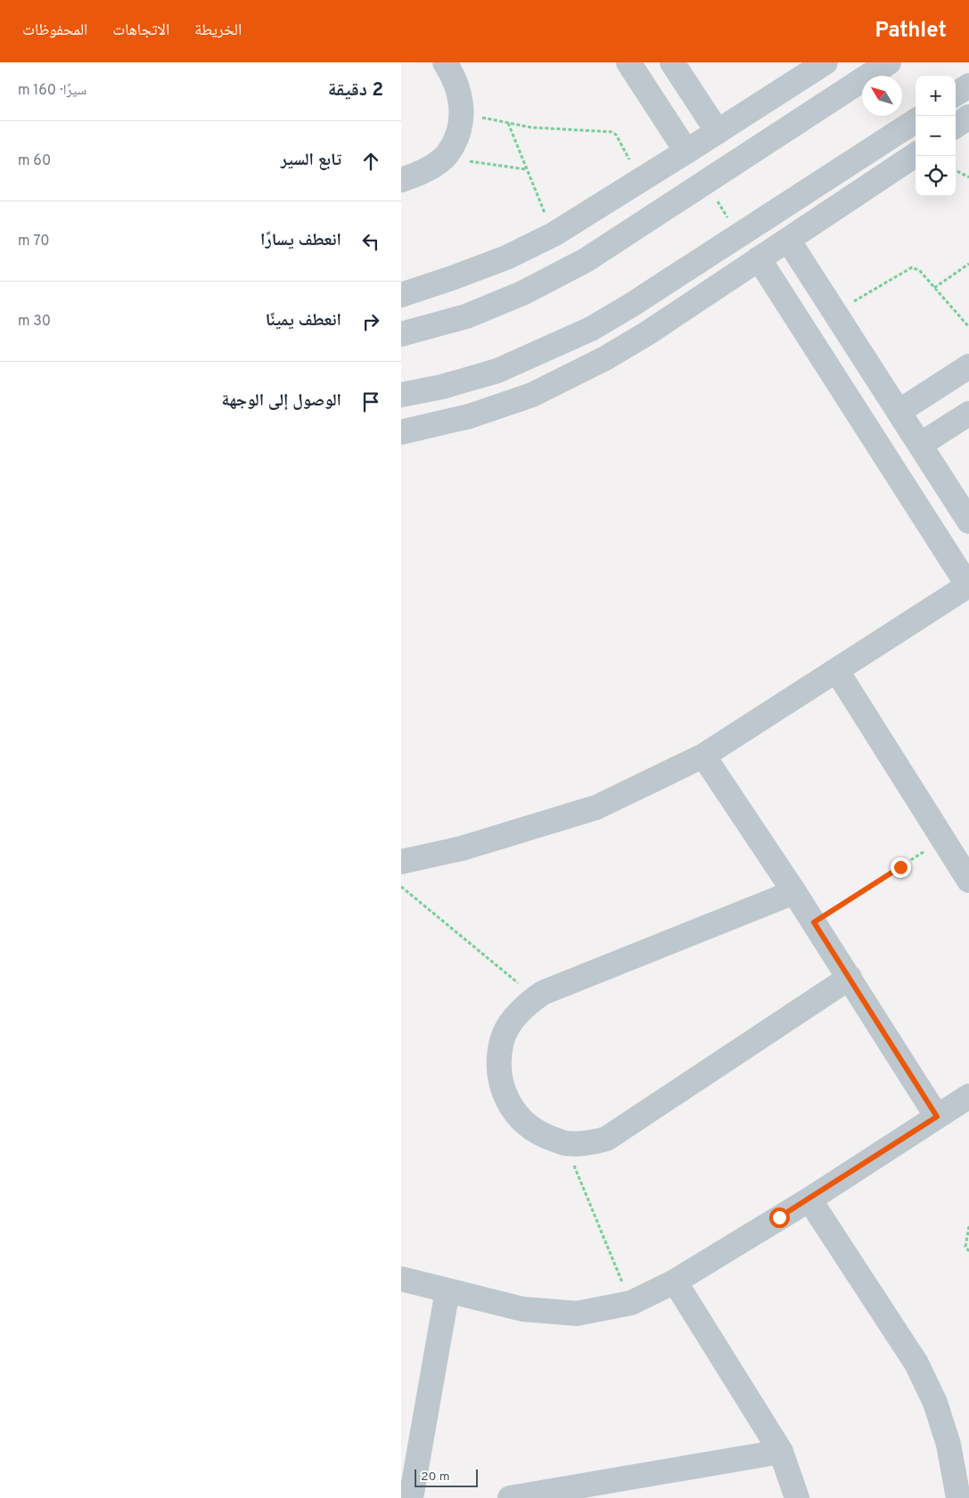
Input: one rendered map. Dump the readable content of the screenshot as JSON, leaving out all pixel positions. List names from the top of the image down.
{
  "scale_bar": "20 m",
  "north": "top left",
  "page": {
    "header": "Pathlet",
    "nav": ["الخريطة", "الاتجاهات", "المحفوظات"],
    "heading": ["2 دقيقة", "سيرًا · 160 m"],
    "map_buttons": ["+", "−"],
    "list": [
      ["تابع السير", "60 m"],
      ["انعطف يسارًا", "70 m"],
      ["انعطف يمينًا", "30 m"],
      "الوصول إلى الوجهة"
    ],
    "scale": "20 m"
  }
}
